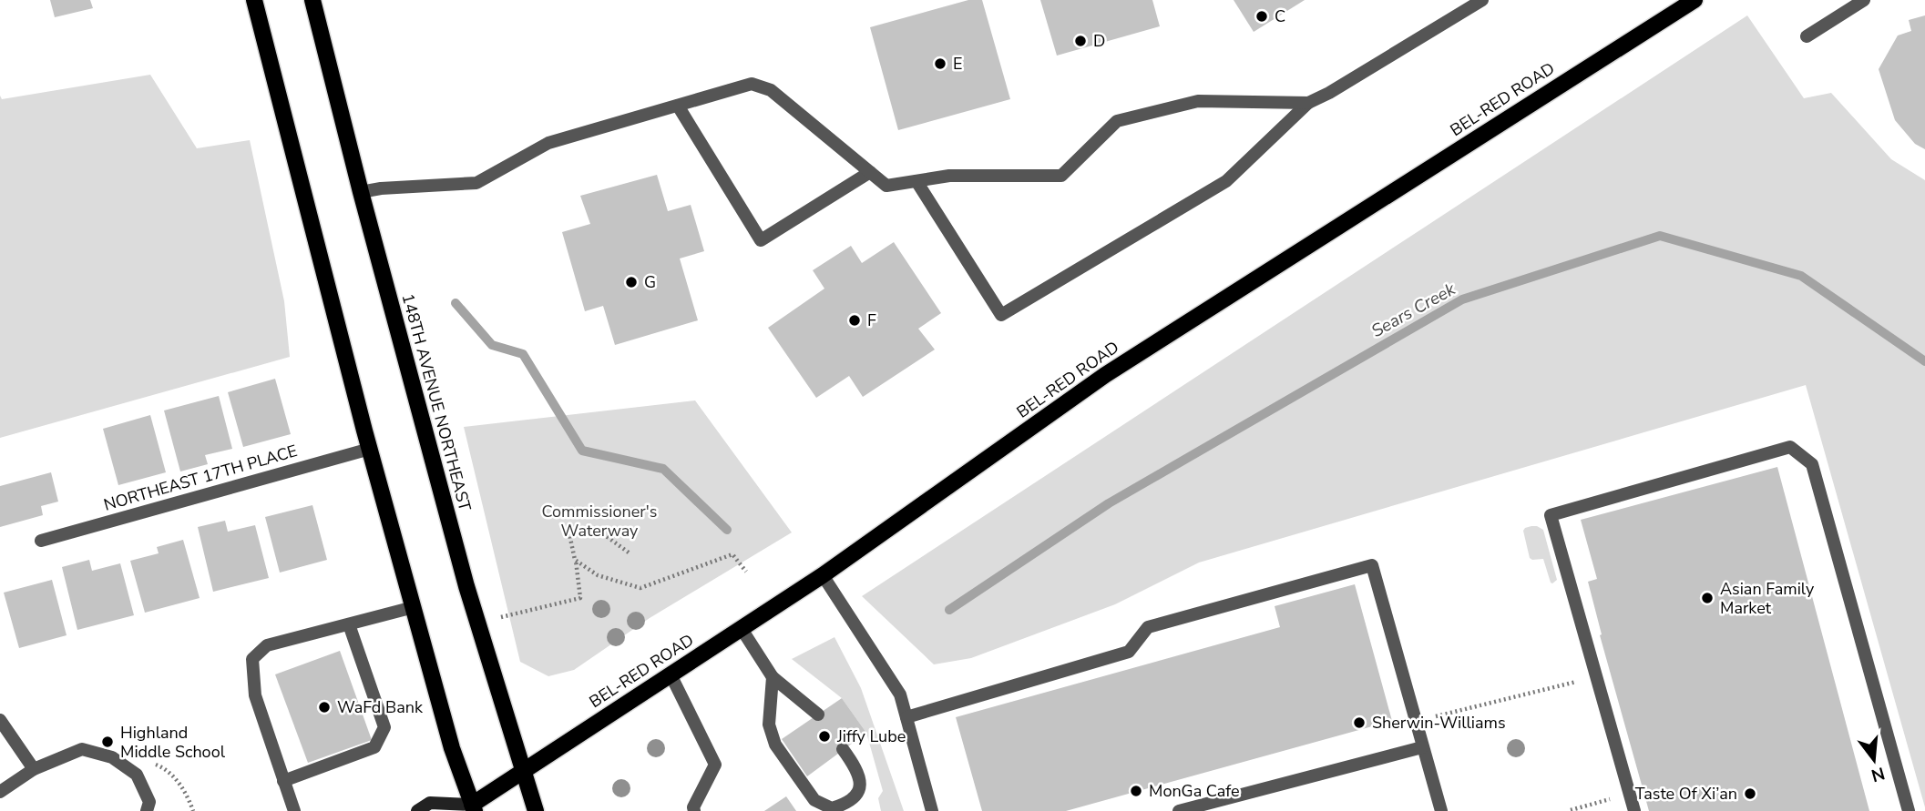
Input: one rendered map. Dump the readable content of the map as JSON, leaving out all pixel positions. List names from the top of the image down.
{
  "streets": {
    "main road": ["BEL-RED ROAD", "148TH AVENUE NORTHEAST"],
    "lane": ["NORTHEAST 17TH PLACE"]
  },
  "crossings": [
    ["BEL-RED ROAD", "148TH AVENUE NORTHEAST"]
  ],
  "water": ["Sears Creek"],
  "parks": ["Commissioner's Waterway"],
  "places": [
    "C",
    "D",
    "E",
    "G",
    "F",
    "Asian Family Market",
    "WaFd Bank",
    "Sherwin-Williams",
    "Jiffy Lube",
    "Highland Middle School",
    "MonGa Cafe",
    "Taste Of Xi’an"
  ],
  "north": "bottom"
}
